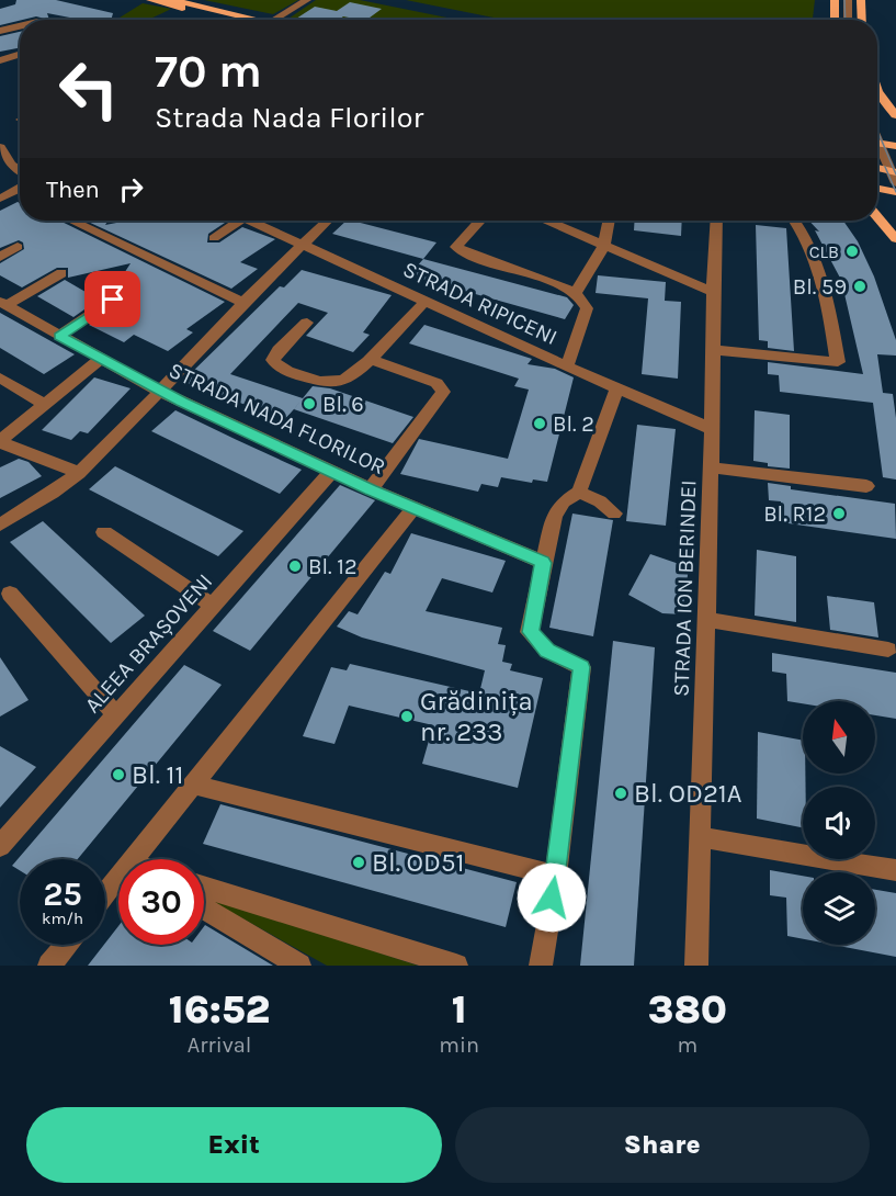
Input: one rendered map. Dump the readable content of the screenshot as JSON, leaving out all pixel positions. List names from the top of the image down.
{
  "streets": {
    "street": [
      "STRADA RIPICENI",
      "STRADA NADA FLORILOR",
      "STRADA ION BERINDEI",
      "ALEEA BRAȘOVENI"
    ]
  },
  "crossings": [
    ["STRADA RIPICENI", "STRADA ION BERINDEI"],
    ["STRADA NADA FLORILOR", "ALEEA BRAȘOVENI"]
  ],
  "places": [
    "CLB",
    "Bl. 59",
    "Bl. 6",
    "Bl. 2",
    "Bl. R12",
    "Bl. 12",
    "Grădinița nr. 233",
    "Bl. 11",
    "Bl. OD21A",
    "Bl. OD51"
  ],
  "north": "top",
  "page": {
    "turn": ["70 m", "Strada Nada Florilor"],
    "then": "Then",
    "speed": "25 km/h",
    "limit": "30",
    "eta": [
      "16:52",
      "Arrival",
      "1",
      "min",
      "380",
      "m"
    ],
    "buttons": ["Exit", "Share"]
  }
}
